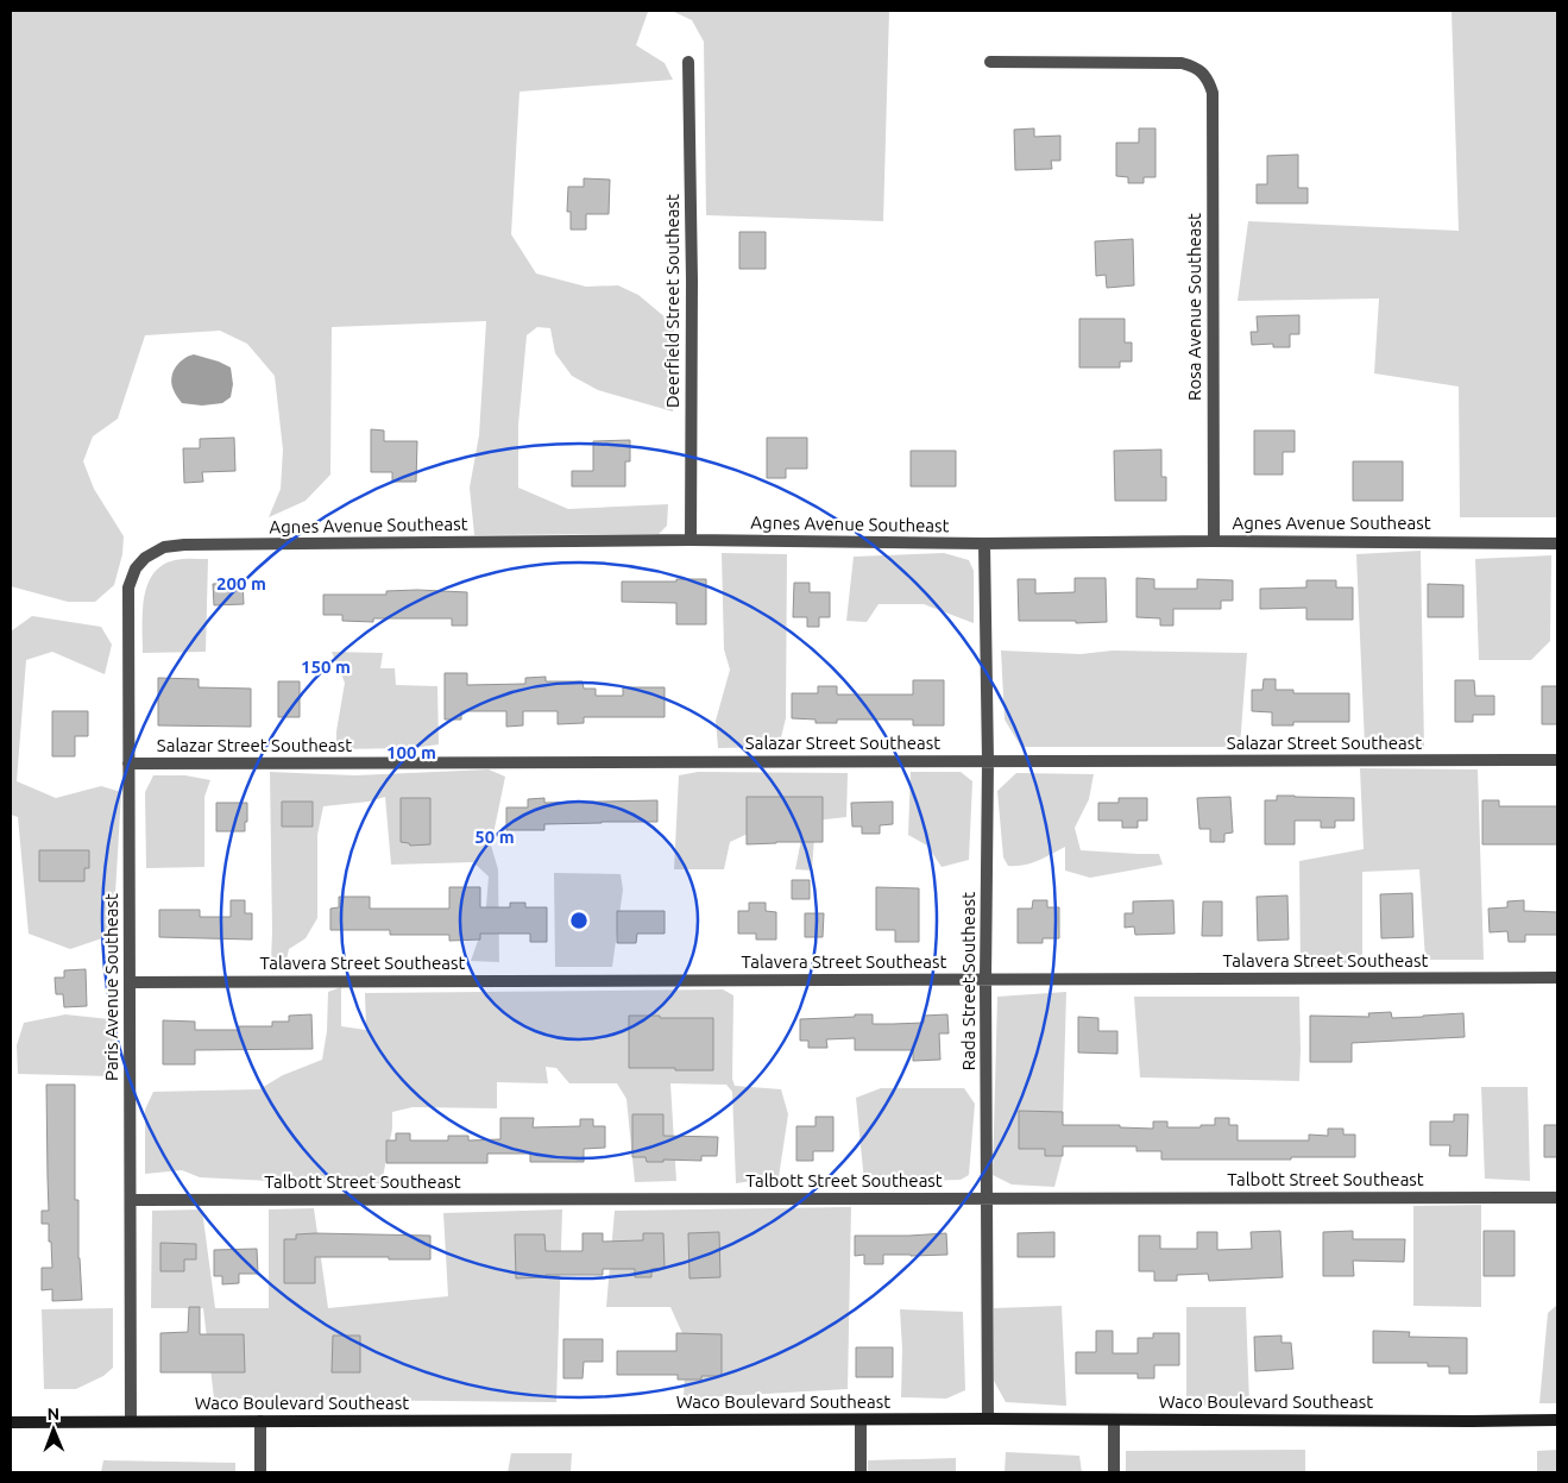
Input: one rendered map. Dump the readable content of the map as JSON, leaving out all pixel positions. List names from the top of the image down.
{
  "streets": {
    "street": [
      "Deerfield Street Southeast",
      "Rosa Avenue Southeast",
      "Agnes Avenue Southeast",
      "Salazar Street Southeast",
      "Talavera Street Southeast",
      "Rada Street Southeast",
      "Paris Avenue Southeast",
      "Talbott Street Southeast",
      "Waco Boulevard Southeast"
    ]
  },
  "crossings": [
    ["Deerfield Street Southeast", "Agnes Avenue Southeast"],
    ["Rosa Avenue Southeast", "Agnes Avenue Southeast"],
    ["Agnes Avenue Southeast", "Rada Street Southeast"],
    ["Agnes Avenue Southeast", "Paris Avenue Southeast"],
    ["Salazar Street Southeast", "Rada Street Southeast"],
    ["Salazar Street Southeast", "Paris Avenue Southeast"],
    ["Talavera Street Southeast", "Rada Street Southeast"],
    ["Talavera Street Southeast", "Paris Avenue Southeast"],
    ["Rada Street Southeast", "Talbott Street Southeast"],
    ["Rada Street Southeast", "Waco Boulevard Southeast"],
    ["Paris Avenue Southeast", "Talbott Street Southeast"],
    ["Paris Avenue Southeast", "Waco Boulevard Southeast"]
  ],
  "north": "top",
  "rings": [
    "200 m",
    "150 m",
    "100 m",
    "50 m"
  ]
}
